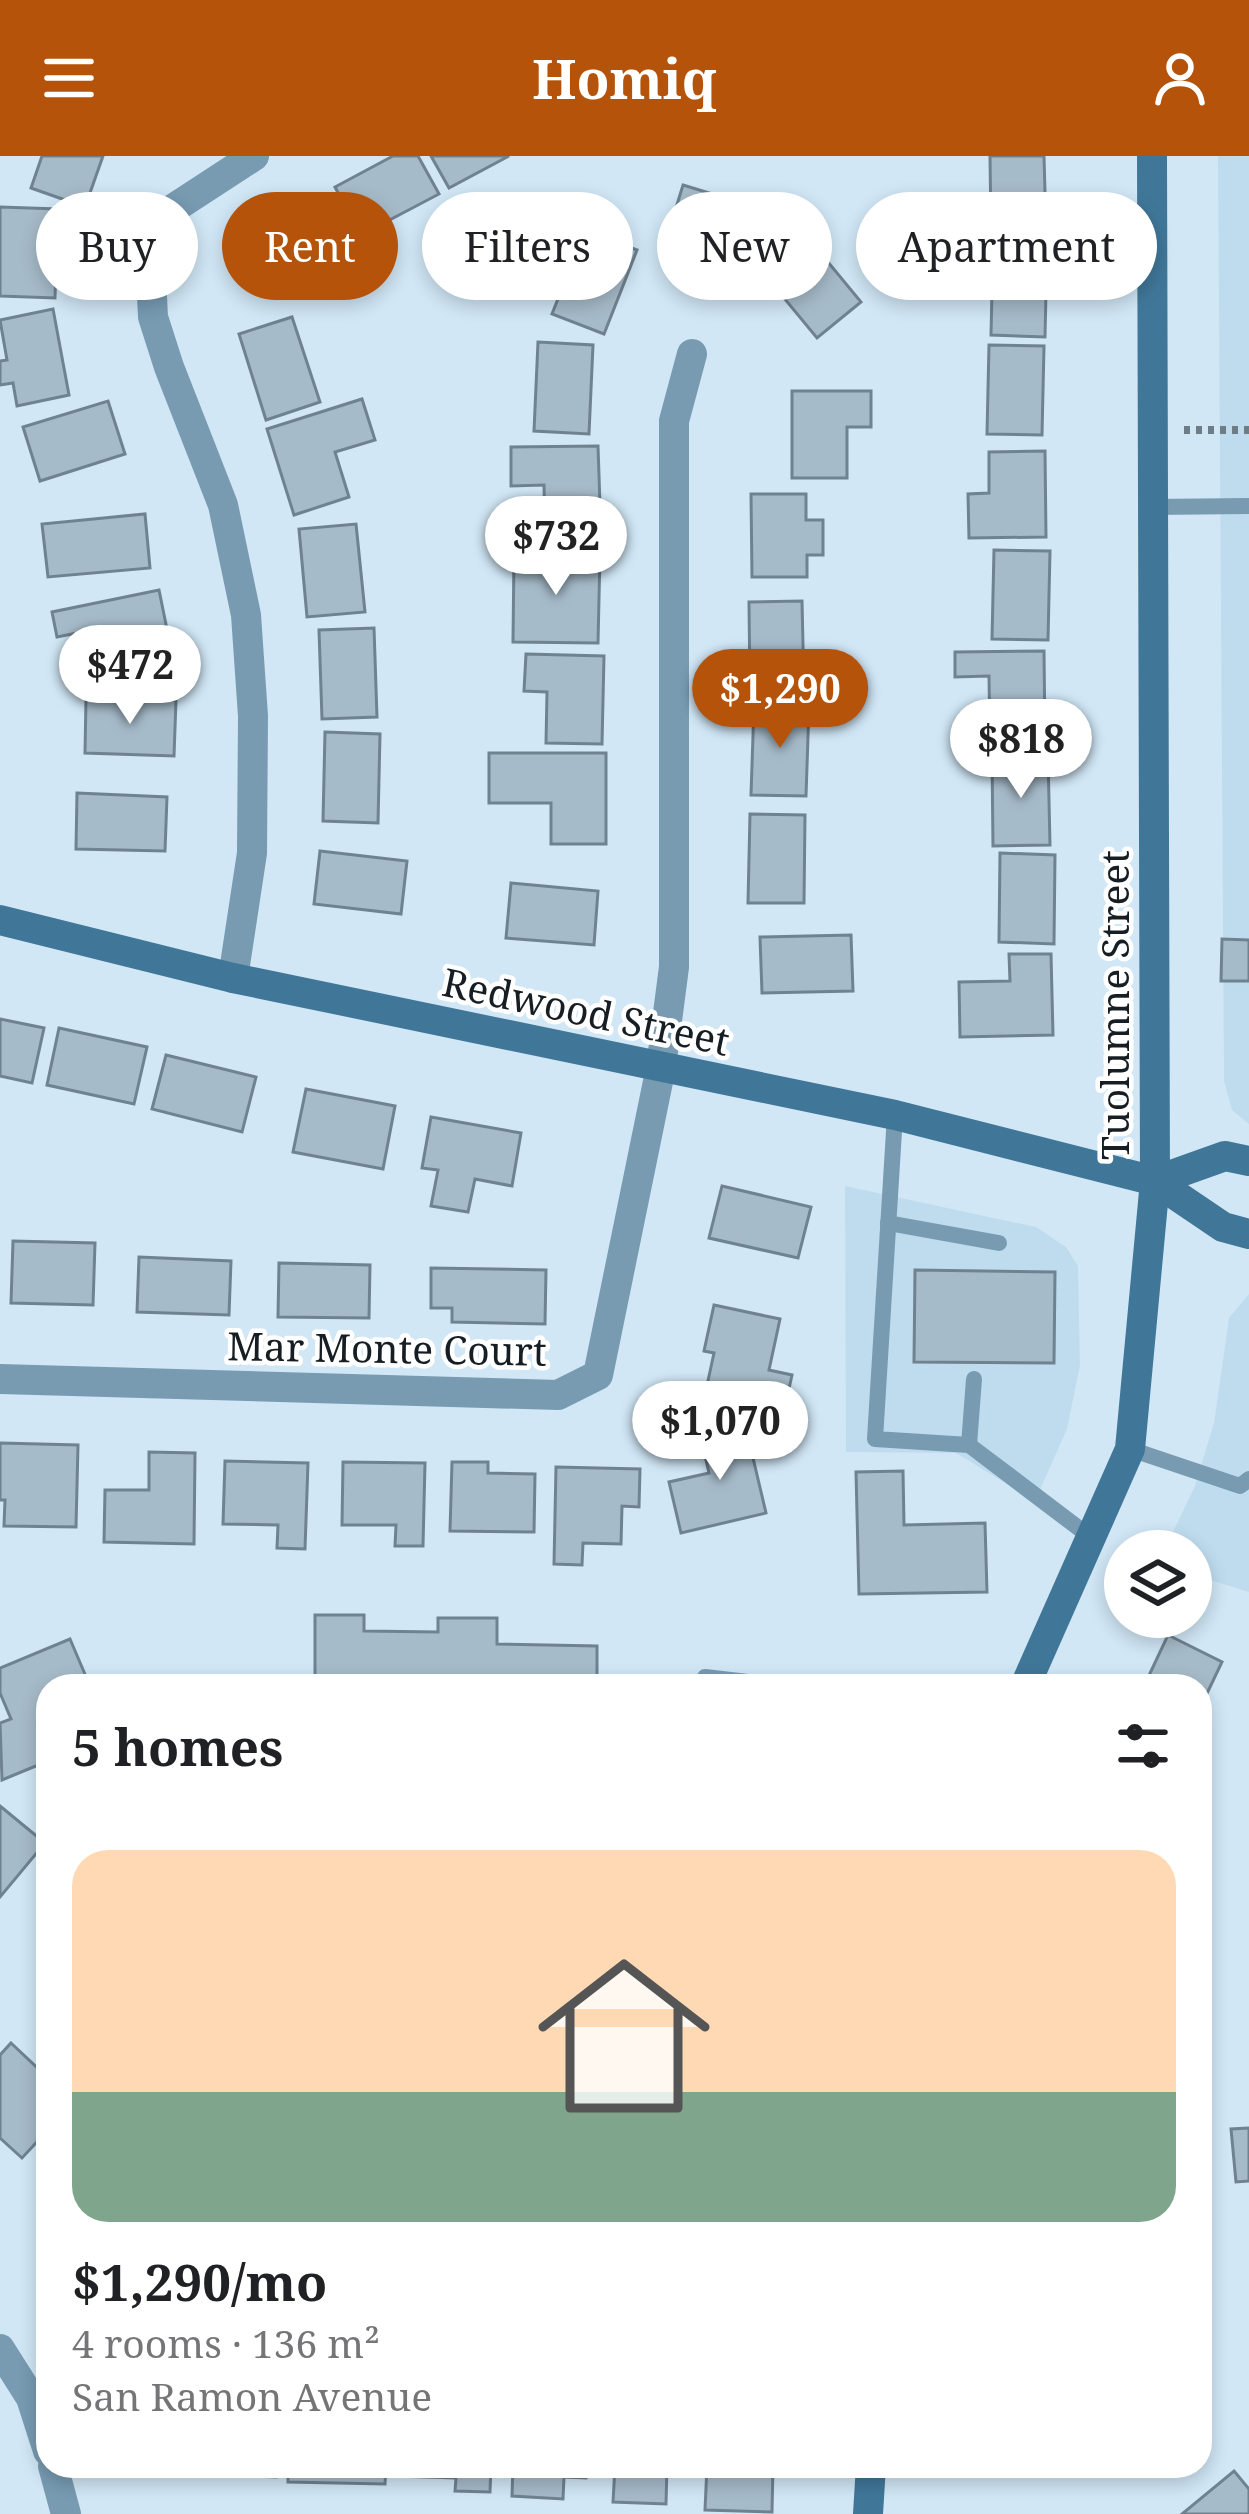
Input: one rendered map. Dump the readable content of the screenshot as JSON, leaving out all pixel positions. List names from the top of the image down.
{
  "streets": {
    "main road": ["Tuolumne Street", "Redwood Street"],
    "street": ["Mar Monte Court"]
  },
  "crossings": [
    ["Tuolumne Street", "Redwood Street"],
    ["Redwood Street", "Mar Monte Court"]
  ],
  "page": {
    "header": "Homiq",
    "chip": [
      "Buy",
      "Rent",
      "Filters",
      "New",
      "Apartment"
    ],
    "price": [
      "$732",
      "$472",
      "$1,290",
      "$818",
      "$1,070"
    ],
    "heading": "5 homes",
    "list": [
      {
        "name": "$1,290/mo",
        "note": "4 rooms · 136 m² · San Ramon Avenue"
      }
    ]
  }
}
